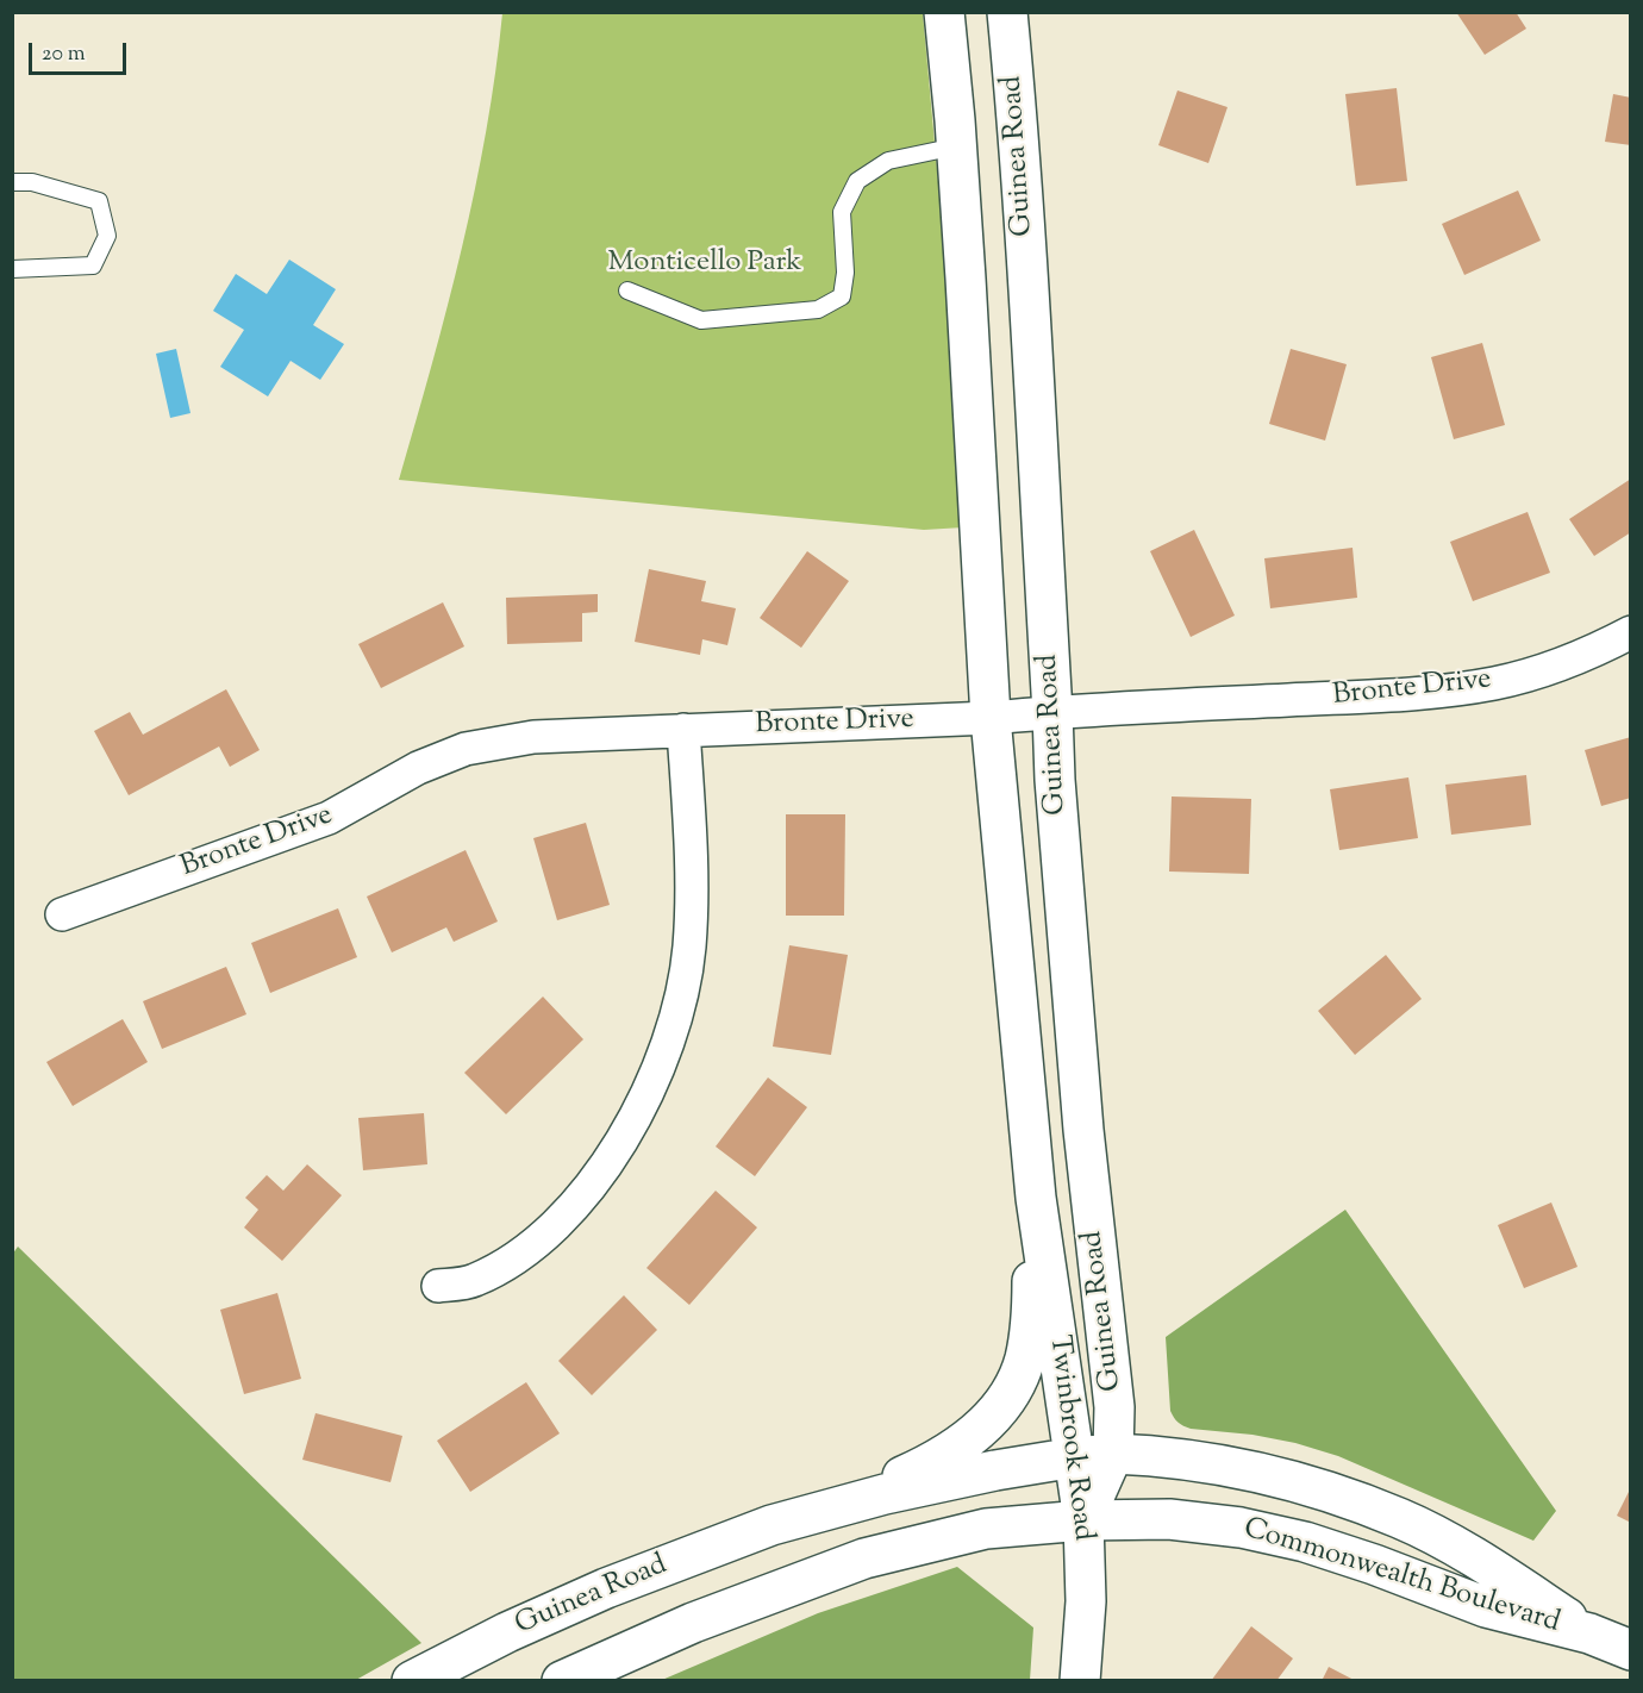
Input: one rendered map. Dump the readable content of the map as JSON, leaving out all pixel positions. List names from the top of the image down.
{
  "streets": {
    "main road": ["Guinea Road", "Twinbrook Road", "Commonwealth Boulevard"],
    "street": ["Bronte Drive"]
  },
  "crossings": [
    ["Guinea Road", "Bronte Drive"],
    ["Guinea Road", "Twinbrook Road"],
    ["Guinea Road", "Commonwealth Boulevard"],
    ["Twinbrook Road", "Commonwealth Boulevard"]
  ],
  "parks": ["Monticello Park"],
  "scale_bar": "20 m"
}
